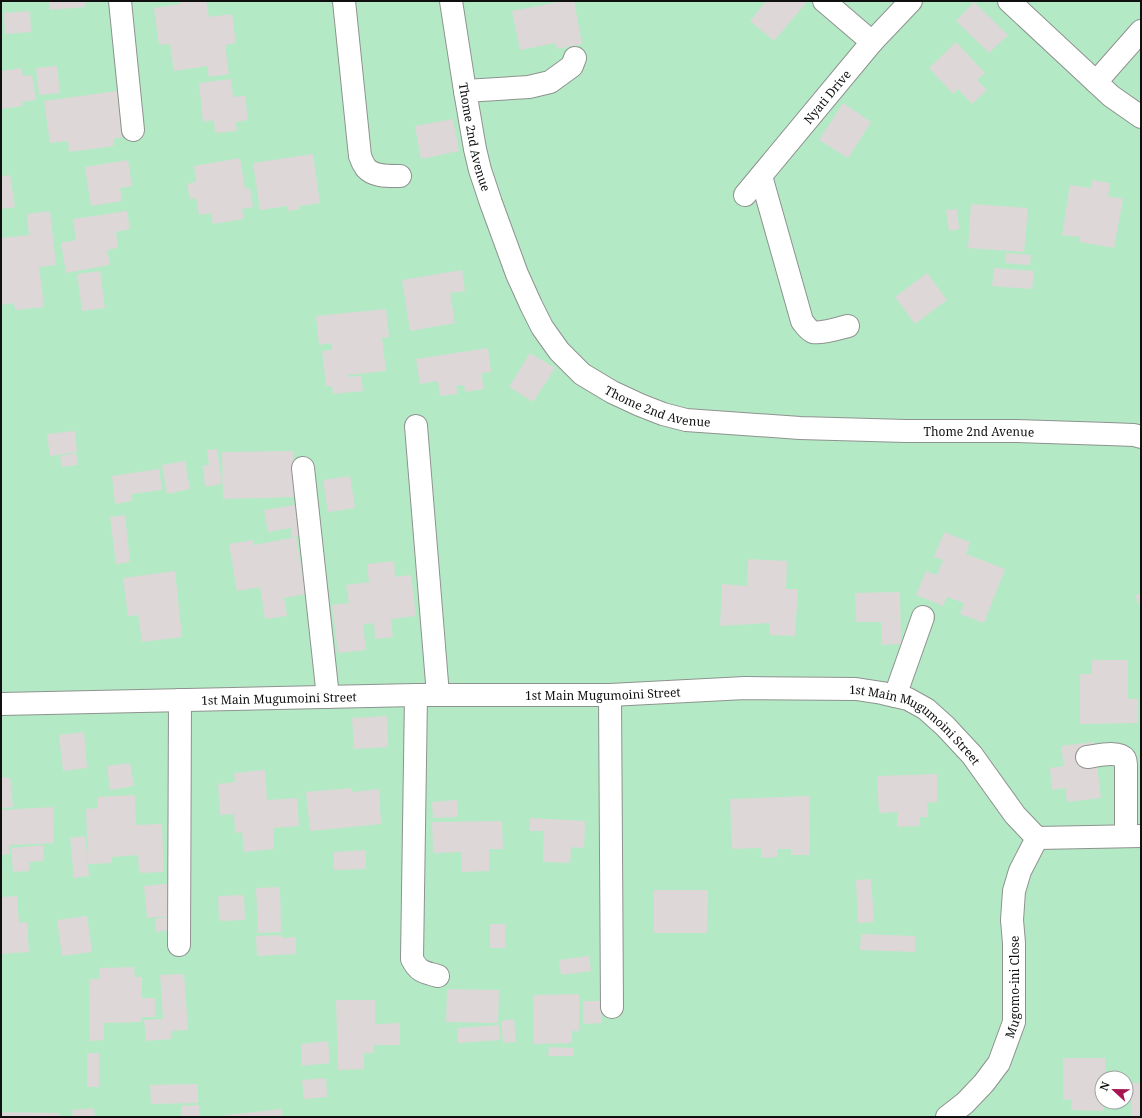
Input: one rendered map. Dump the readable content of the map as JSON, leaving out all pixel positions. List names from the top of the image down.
{
  "streets": {
    "street": [
      "Nyati Drive",
      "Thome 2nd Avenue",
      "1st Main Mugumoini Street",
      "Mugomo-ini Close"
    ]
  },
  "crossings": [
    ["1st Main Mugumoini Street", "Mugomo-ini Close"]
  ],
  "north": "left"
}
